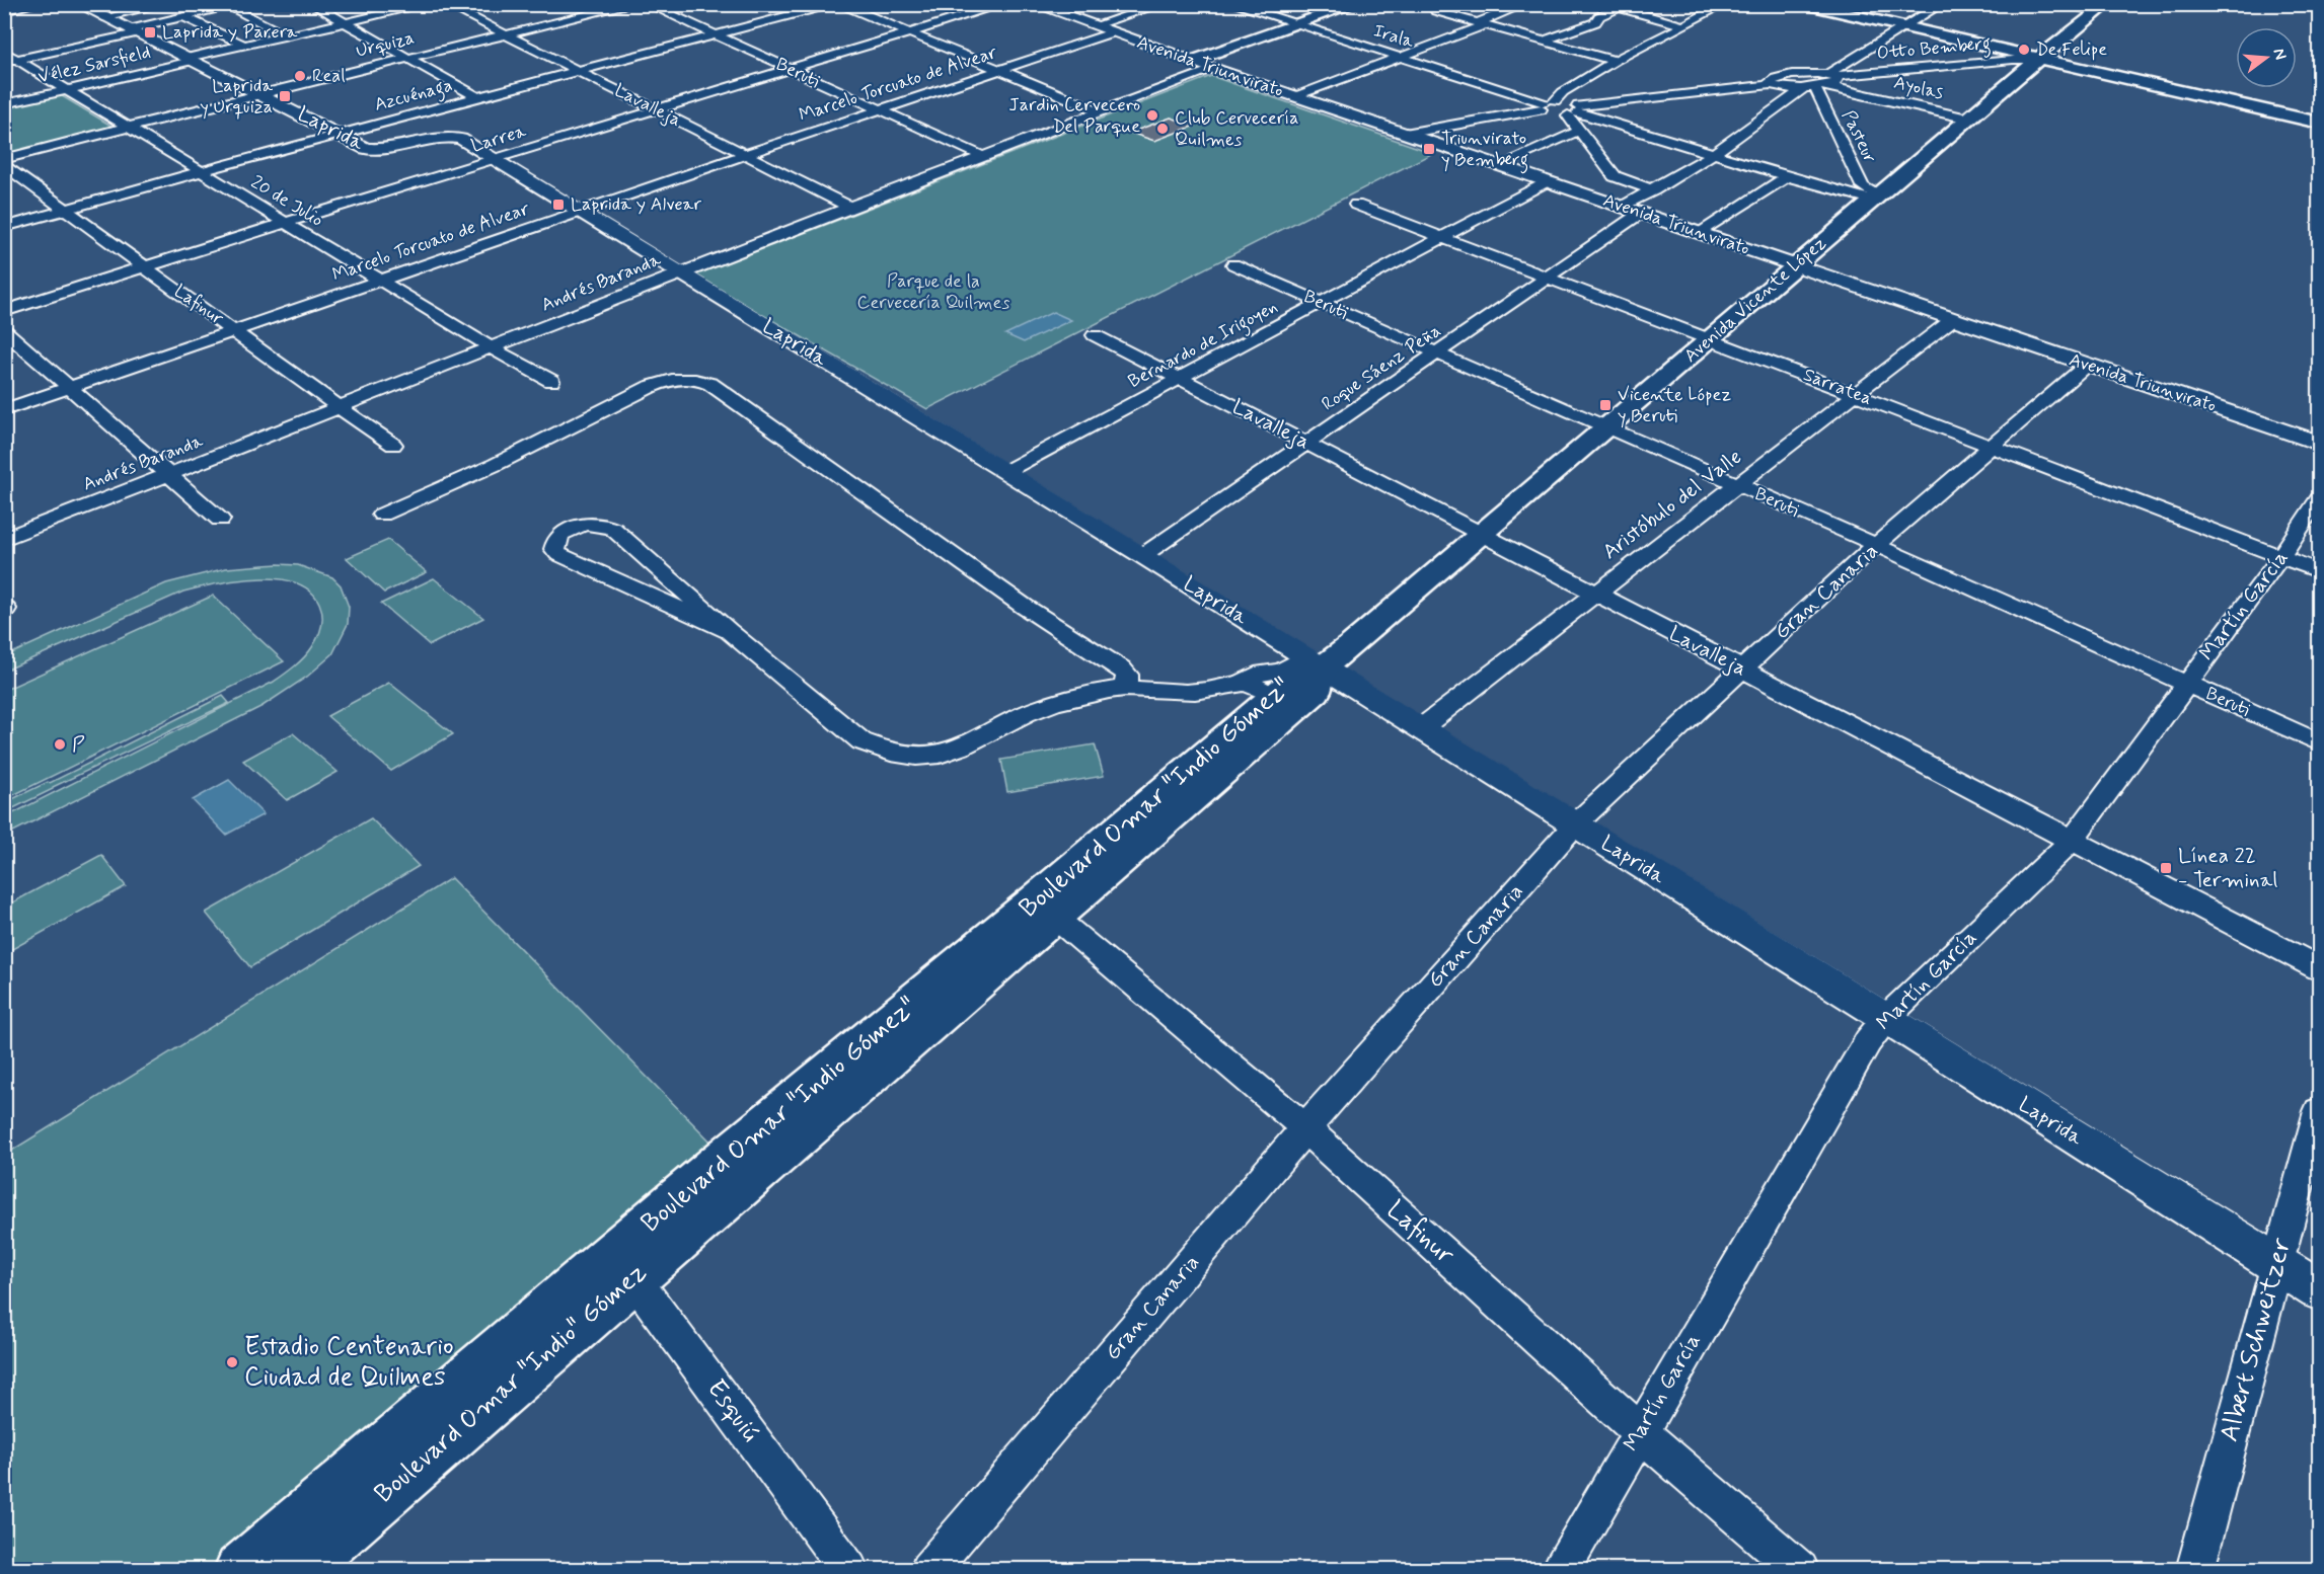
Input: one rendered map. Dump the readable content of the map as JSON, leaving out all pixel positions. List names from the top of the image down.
{
  "streets": {
    "main road": ["Avenida Vicente López", "Boulevard Omar \"Indio Gómez\"", "Boulevard Omar \"Indio\" Gómez"],
    "street": [
      "Irala",
      "Urquiza",
      "Otto Bemberg",
      "Vélez Sarsfield",
      "Avenida Triunvirato",
      "Beruti",
      "Marcelo Torcuato de Alvear",
      "Ayolas",
      "Azcuénaga",
      "Lavalleja",
      "Laprida",
      "Pasteur",
      "Larrea",
      "20 de Julio",
      "Andrés Baranda",
      "Lafinur",
      "Bernardo de Irigoyen",
      "Roque Sáenz Peña",
      "Sarratea",
      "Aristóbulo del Valle",
      "Gran Canaria",
      "Martín García",
      "Albert Schweitzer",
      "Esquiú"
    ]
  },
  "crossings": [
    ["Urquiza", "Lavalleja"],
    ["Urquiza", "Laprida"],
    ["Urquiza", "20 de Julio"],
    ["Otto Bemberg", "Ayolas"],
    ["Otto Bemberg", "Pasteur"],
    ["Otto Bemberg", "Avenida Vicente López"],
    ["Vélez Sarsfield", "Laprida"],
    ["Vélez Sarsfield", "20 de Julio"],
    ["Avenida Triunvirato", "Marcelo Torcuato de Alvear"],
    ["Avenida Triunvirato", "Andrés Baranda"],
    ["Avenida Triunvirato", "Avenida Vicente López"],
    ["Avenida Triunvirato", "Bernardo de Irigoyen"],
    ["Avenida Triunvirato", "Roque Sáenz Peña"],
    ["Avenida Triunvirato", "Aristóbulo del Valle"],
    ["Avenida Triunvirato", "Gran Canaria"],
    ["Beruti", "Marcelo Torcuato de Alvear"],
    ["Beruti", "Azcuénaga"],
    ["Beruti", "Larrea"],
    ["Beruti", "Andrés Baranda"],
    ["Beruti", "Avenida Vicente López"],
    ["Beruti", "Bernardo de Irigoyen"],
    ["Beruti", "Roque Sáenz Peña"],
    ["Beruti", "Aristóbulo del Valle"],
    ["Beruti", "Gran Canaria"],
    ["Beruti", "Martín García"],
    ["Marcelo Torcuato de Alvear", "Lavalleja"],
    ["Marcelo Torcuato de Alvear", "Laprida"],
    ["Marcelo Torcuato de Alvear", "20 de Julio"],
    ["Marcelo Torcuato de Alvear", "Lafinur"],
    ["Ayolas", "Pasteur"],
    ["Ayolas", "Avenida Vicente López"],
    ["Azcuénaga", "Lavalleja"],
    ["Azcuénaga", "Laprida"],
    ["Azcuénaga", "20 de Julio"],
    ["Azcuénaga", "Lafinur"],
    ["Lavalleja", "Larrea"],
    ["Lavalleja", "Andrés Baranda"],
    ["Lavalleja", "Avenida Vicente López"],
    ["Lavalleja", "Bernardo de Irigoyen"],
    ["Lavalleja", "Roque Sáenz Peña"],
    ["Lavalleja", "Aristóbulo del Valle"],
    ["Lavalleja", "Gran Canaria"],
    ["Lavalleja", "Martín García"],
    ["Laprida", "Larrea"],
    ["Laprida", "Andrés Baranda"],
    ["Laprida", "Avenida Vicente López"],
    ["Laprida", "Bernardo de Irigoyen"],
    ["Laprida", "Roque Sáenz Peña"],
    ["Laprida", "Aristóbulo del Valle"],
    ["Laprida", "Gran Canaria"],
    ["Laprida", "Martín García"],
    ["Laprida", "Boulevard Omar \"Indio Gómez\""],
    ["Laprida", "Albert Schweitzer"],
    ["Laprida", "Boulevard Omar \"Indio\" Gómez"],
    ["Pasteur", "Avenida Vicente López"],
    ["Larrea", "20 de Julio"],
    ["Larrea", "Lafinur"],
    ["20 de Julio", "Andrés Baranda"],
    ["Andrés Baranda", "Lafinur"],
    ["Avenida Vicente López", "Sarratea"],
    ["Avenida Vicente López", "Boulevard Omar \"Indio Gómez\""],
    ["Avenida Vicente López", "Boulevard Omar \"Indio\" Gómez"],
    ["Lafinur", "Gran Canaria"],
    ["Lafinur", "Martín García"],
    ["Lafinur", "Boulevard Omar \"Indio Gómez\""],
    ["Lafinur", "Boulevard Omar \"Indio\" Gómez"],
    ["Bernardo de Irigoyen", "Sarratea"],
    ["Roque Sáenz Peña", "Sarratea"],
    ["Sarratea", "Aristóbulo del Valle"],
    ["Sarratea", "Gran Canaria"],
    ["Sarratea", "Martín García"],
    ["Boulevard Omar \"Indio Gómez\"", "Boulevard Omar \"Indio\" Gómez"],
    ["Boulevard Omar \"Indio\" Gómez", "Esquiú"]
  ],
  "parks": ["Parque de la Cervecería Quilmes"],
  "places": {
    "transit": [
      "Laprida y Parera",
      "Laprida y Urquiza",
      "Triunvirato y Bemberg",
      "Laprida y Alvear",
      "Vicente López y Beruti",
      "Línea 22 - Terminal"
    ],
    "other": [
      "De Felipe",
      "Real",
      "Jardin Cervecero Del Parque",
      "Club Cervecería Quilmes",
      "P",
      "Estadio Centenario Ciudad de Quilmes"
    ]
  },
  "north": "right"
}
